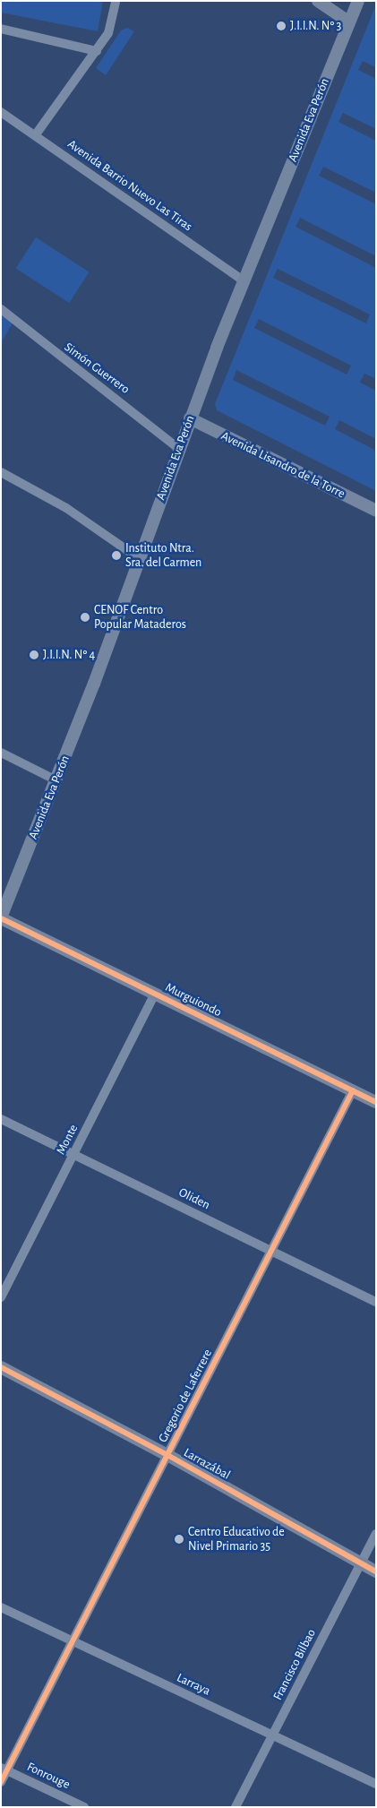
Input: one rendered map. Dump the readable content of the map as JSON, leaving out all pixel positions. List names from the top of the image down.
{
  "streets": {
    "main road": [
      "Avenida Eva Perón",
      "Avenida Lisandro de la Torre",
      "Murguiondo",
      "Larrazábal"
    ],
    "street": [
      "Avenida Barrio Nuevo Las Tiras",
      "Simón Guerrero",
      "Monte",
      "Oliden",
      "Gregorio de Laferrere",
      "Francisco Bilbao",
      "Larraya",
      "Fonrouge"
    ]
  },
  "crossings": [
    ["Avenida Eva Perón", "Avenida Barrio Nuevo Las Tiras"],
    ["Avenida Eva Perón", "Simón Guerrero"],
    ["Avenida Eva Perón", "Avenida Lisandro de la Torre"],
    ["Avenida Eva Perón", "Murguiondo"],
    ["Murguiondo", "Monte"],
    ["Murguiondo", "Gregorio de Laferrere"],
    ["Monte", "Oliden"],
    ["Oliden", "Gregorio de Laferrere"],
    ["Gregorio de Laferrere", "Larrazábal"],
    ["Gregorio de Laferrere", "Larraya"],
    ["Gregorio de Laferrere", "Fonrouge"],
    ["Larrazábal", "Francisco Bilbao"],
    ["Francisco Bilbao", "Larraya"]
  ],
  "places": [
    "J.I.I.N. Nº 3",
    "Instituto Ntra. Sra. del Carmen",
    "CENOF Centro Popular Mataderos",
    "J.I.I.N. Nº 4",
    "Centro Educativo de Nivel Primario 35"
  ]
}
